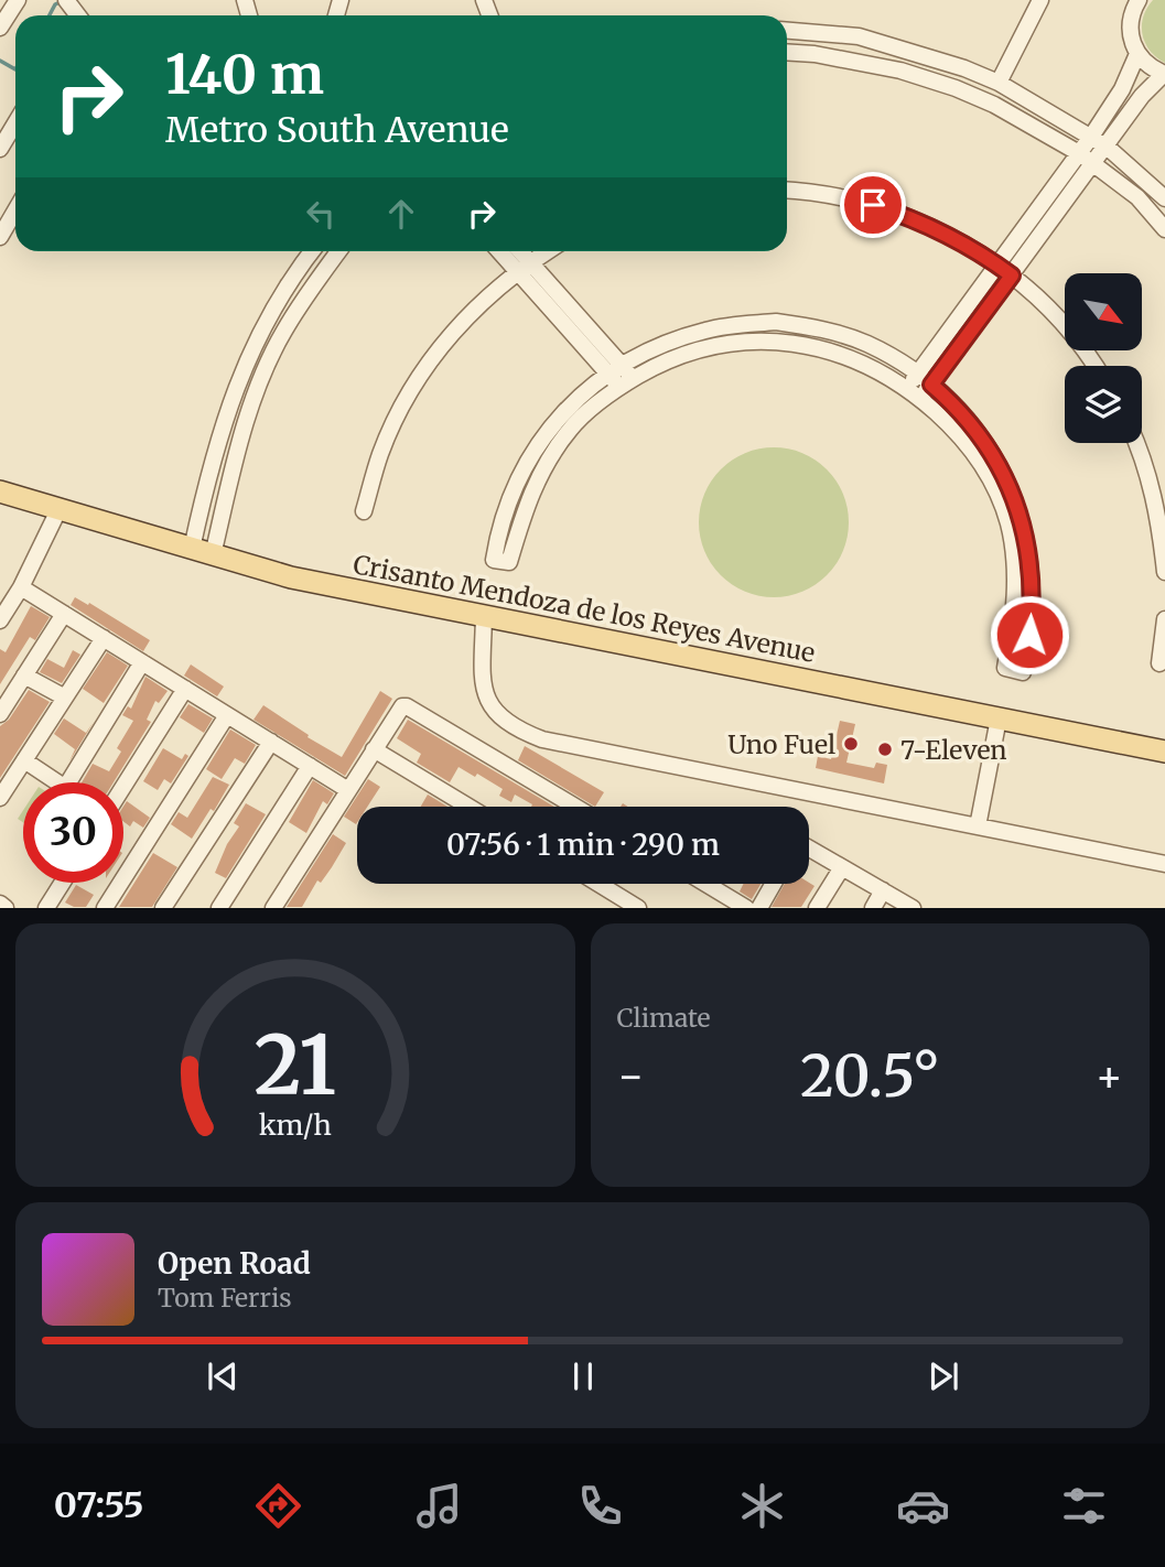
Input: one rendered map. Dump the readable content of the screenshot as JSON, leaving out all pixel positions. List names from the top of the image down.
{
  "streets": {
    "main road": ["Crisanto Mendoza de los Reyes Avenue"]
  },
  "places": ["Uno Fuel", "7-Eleven"],
  "north": "bottom right",
  "page": {
    "turn": ["140 m", "Metro South Avenue"],
    "limit": "30",
    "trip": "07:56 · 1 min · 290 m",
    "tile": "Climate",
    "heat": ["−", "20.5°", "+"],
    "song": ["Open Road", "Tom Ferris"],
    "tabs": "07:55",
    "gauge": ["21", "km/h"]
  }
}
